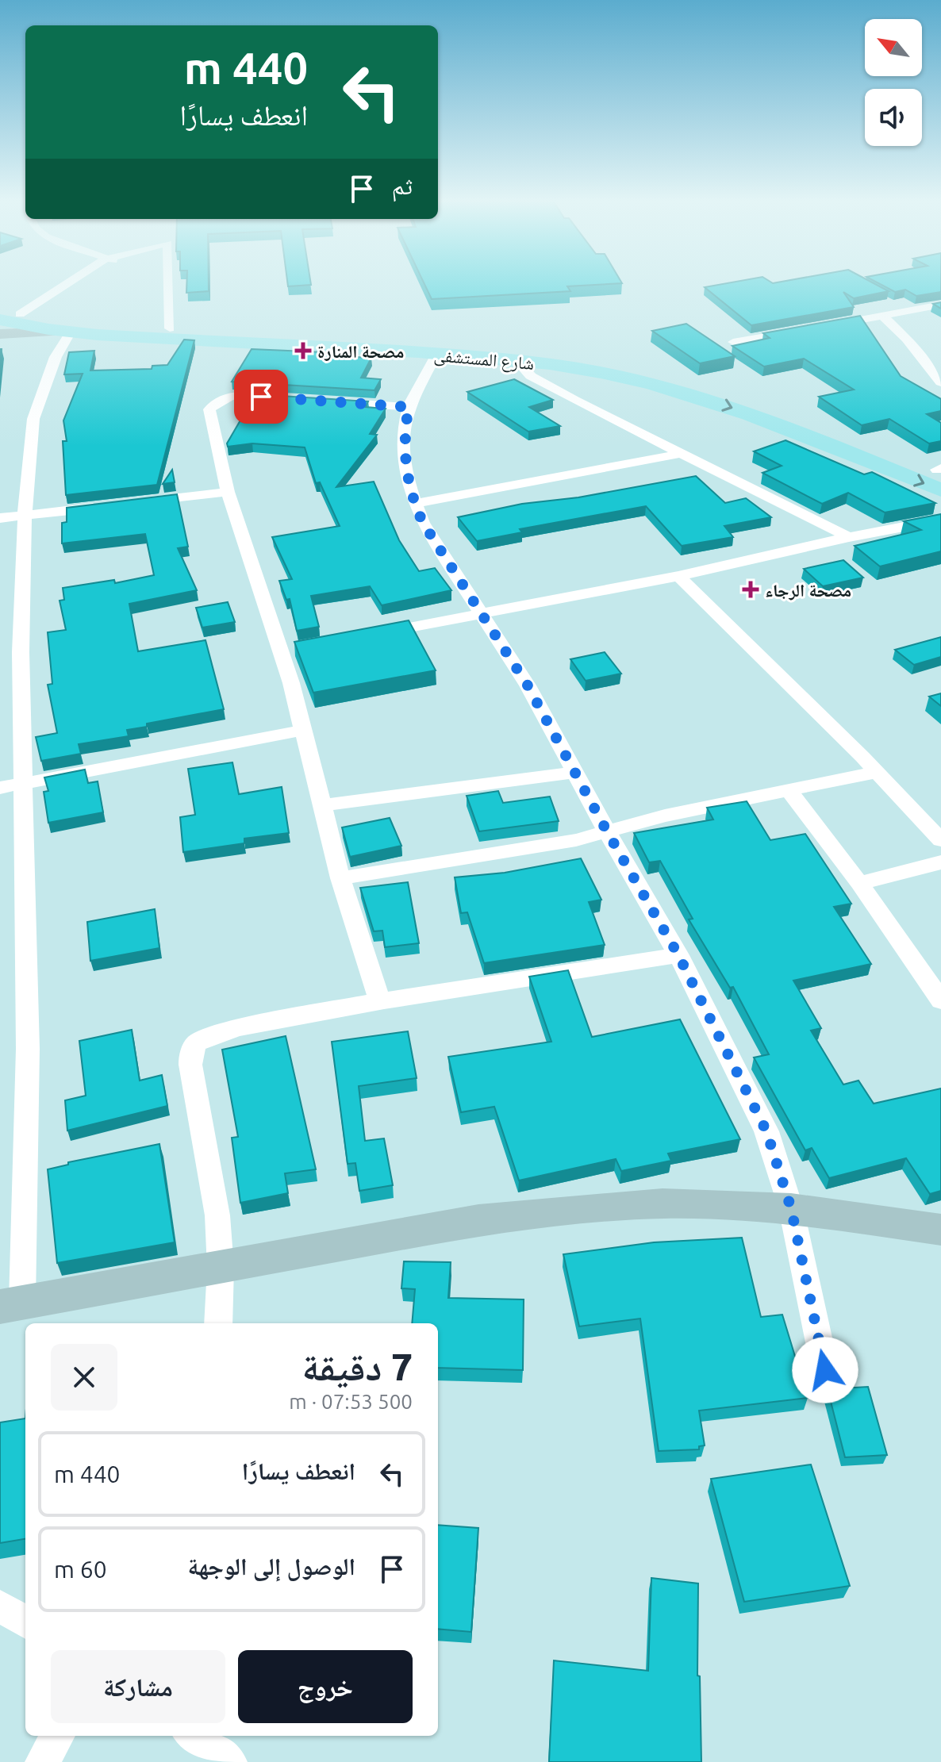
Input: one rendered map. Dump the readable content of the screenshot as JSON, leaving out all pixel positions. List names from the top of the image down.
{
  "streets": {
    "main road": ["شارع المستشفى"]
  },
  "places": {
    "health": ["مصحة المنارة", "مصحة الرجاء"]
  },
  "north": "top left",
  "page": {
    "turn": ["440 m", "انعطف يسارًا"],
    "then": "ثم",
    "heading": ["7 دقيقة", "500 m · 07:53"],
    "list": [
      {
        "name": "انعطف يسارًا",
        "value": "440 m"
      },
      {
        "name": "الوصول إلى الوجهة",
        "value": "60 m"
      }
    ],
    "buttons": ["خروج", "مشاركة"]
  }
}
